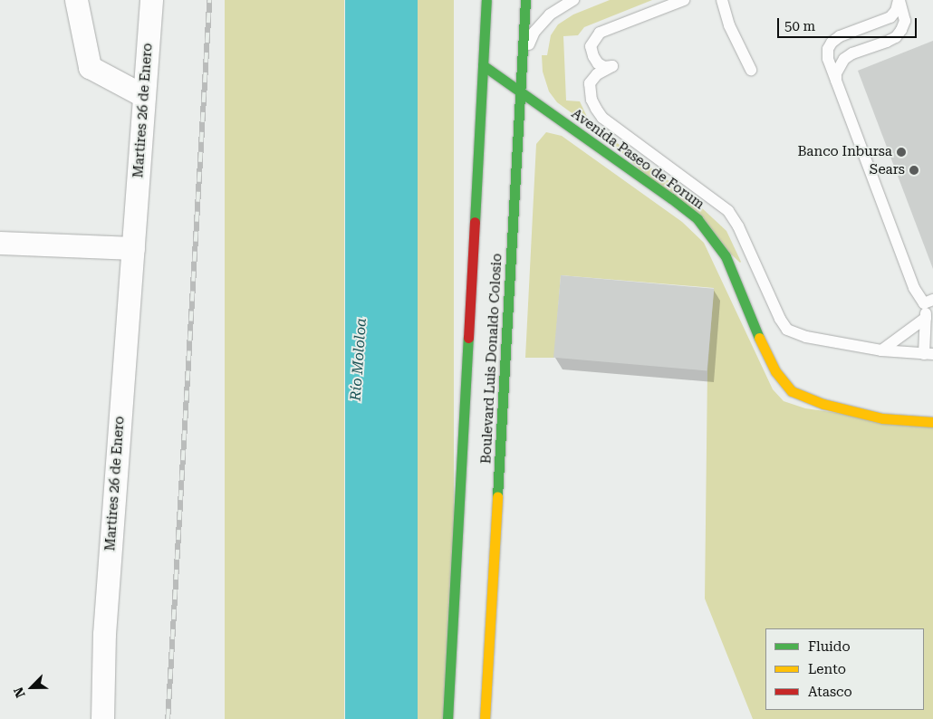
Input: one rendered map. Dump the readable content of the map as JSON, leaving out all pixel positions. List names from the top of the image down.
{
  "streets": {
    "main road": ["Avenida Paseo de Forum", "Boulevard Luis Donaldo Colosio"],
    "street": ["Martires 26 de Enero"]
  },
  "crossings": [
    ["Avenida Paseo de Forum", "Boulevard Luis Donaldo Colosio"]
  ],
  "water": ["Río Mololoa"],
  "places": ["Banco Inbursa", "Sears"],
  "legend": ["Fluido", "Lento", "Atasco"],
  "scale_bar": "50 m",
  "north": "bottom left"
}
